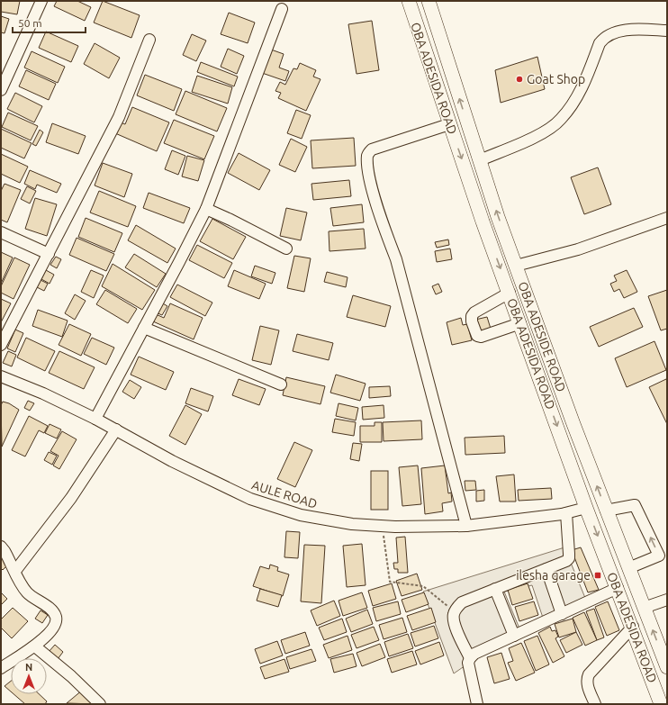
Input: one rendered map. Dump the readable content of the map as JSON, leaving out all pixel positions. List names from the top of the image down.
{
  "streets": {
    "main road": ["OBA ADESIDA ROAD", "OBA ADESIDE ROAD"],
    "street": ["AULE ROAD"]
  },
  "crossings": [
    ["OBA ADESIDA ROAD", "AULE ROAD"]
  ],
  "one_way": ["OBA ADESIDA ROAD", "OBA ADESIDE ROAD"],
  "places": {
    "other": ["Goat Shop"],
    "transit": ["ilesha garage"]
  },
  "scale_bar": "50 m",
  "north": "top"
}
